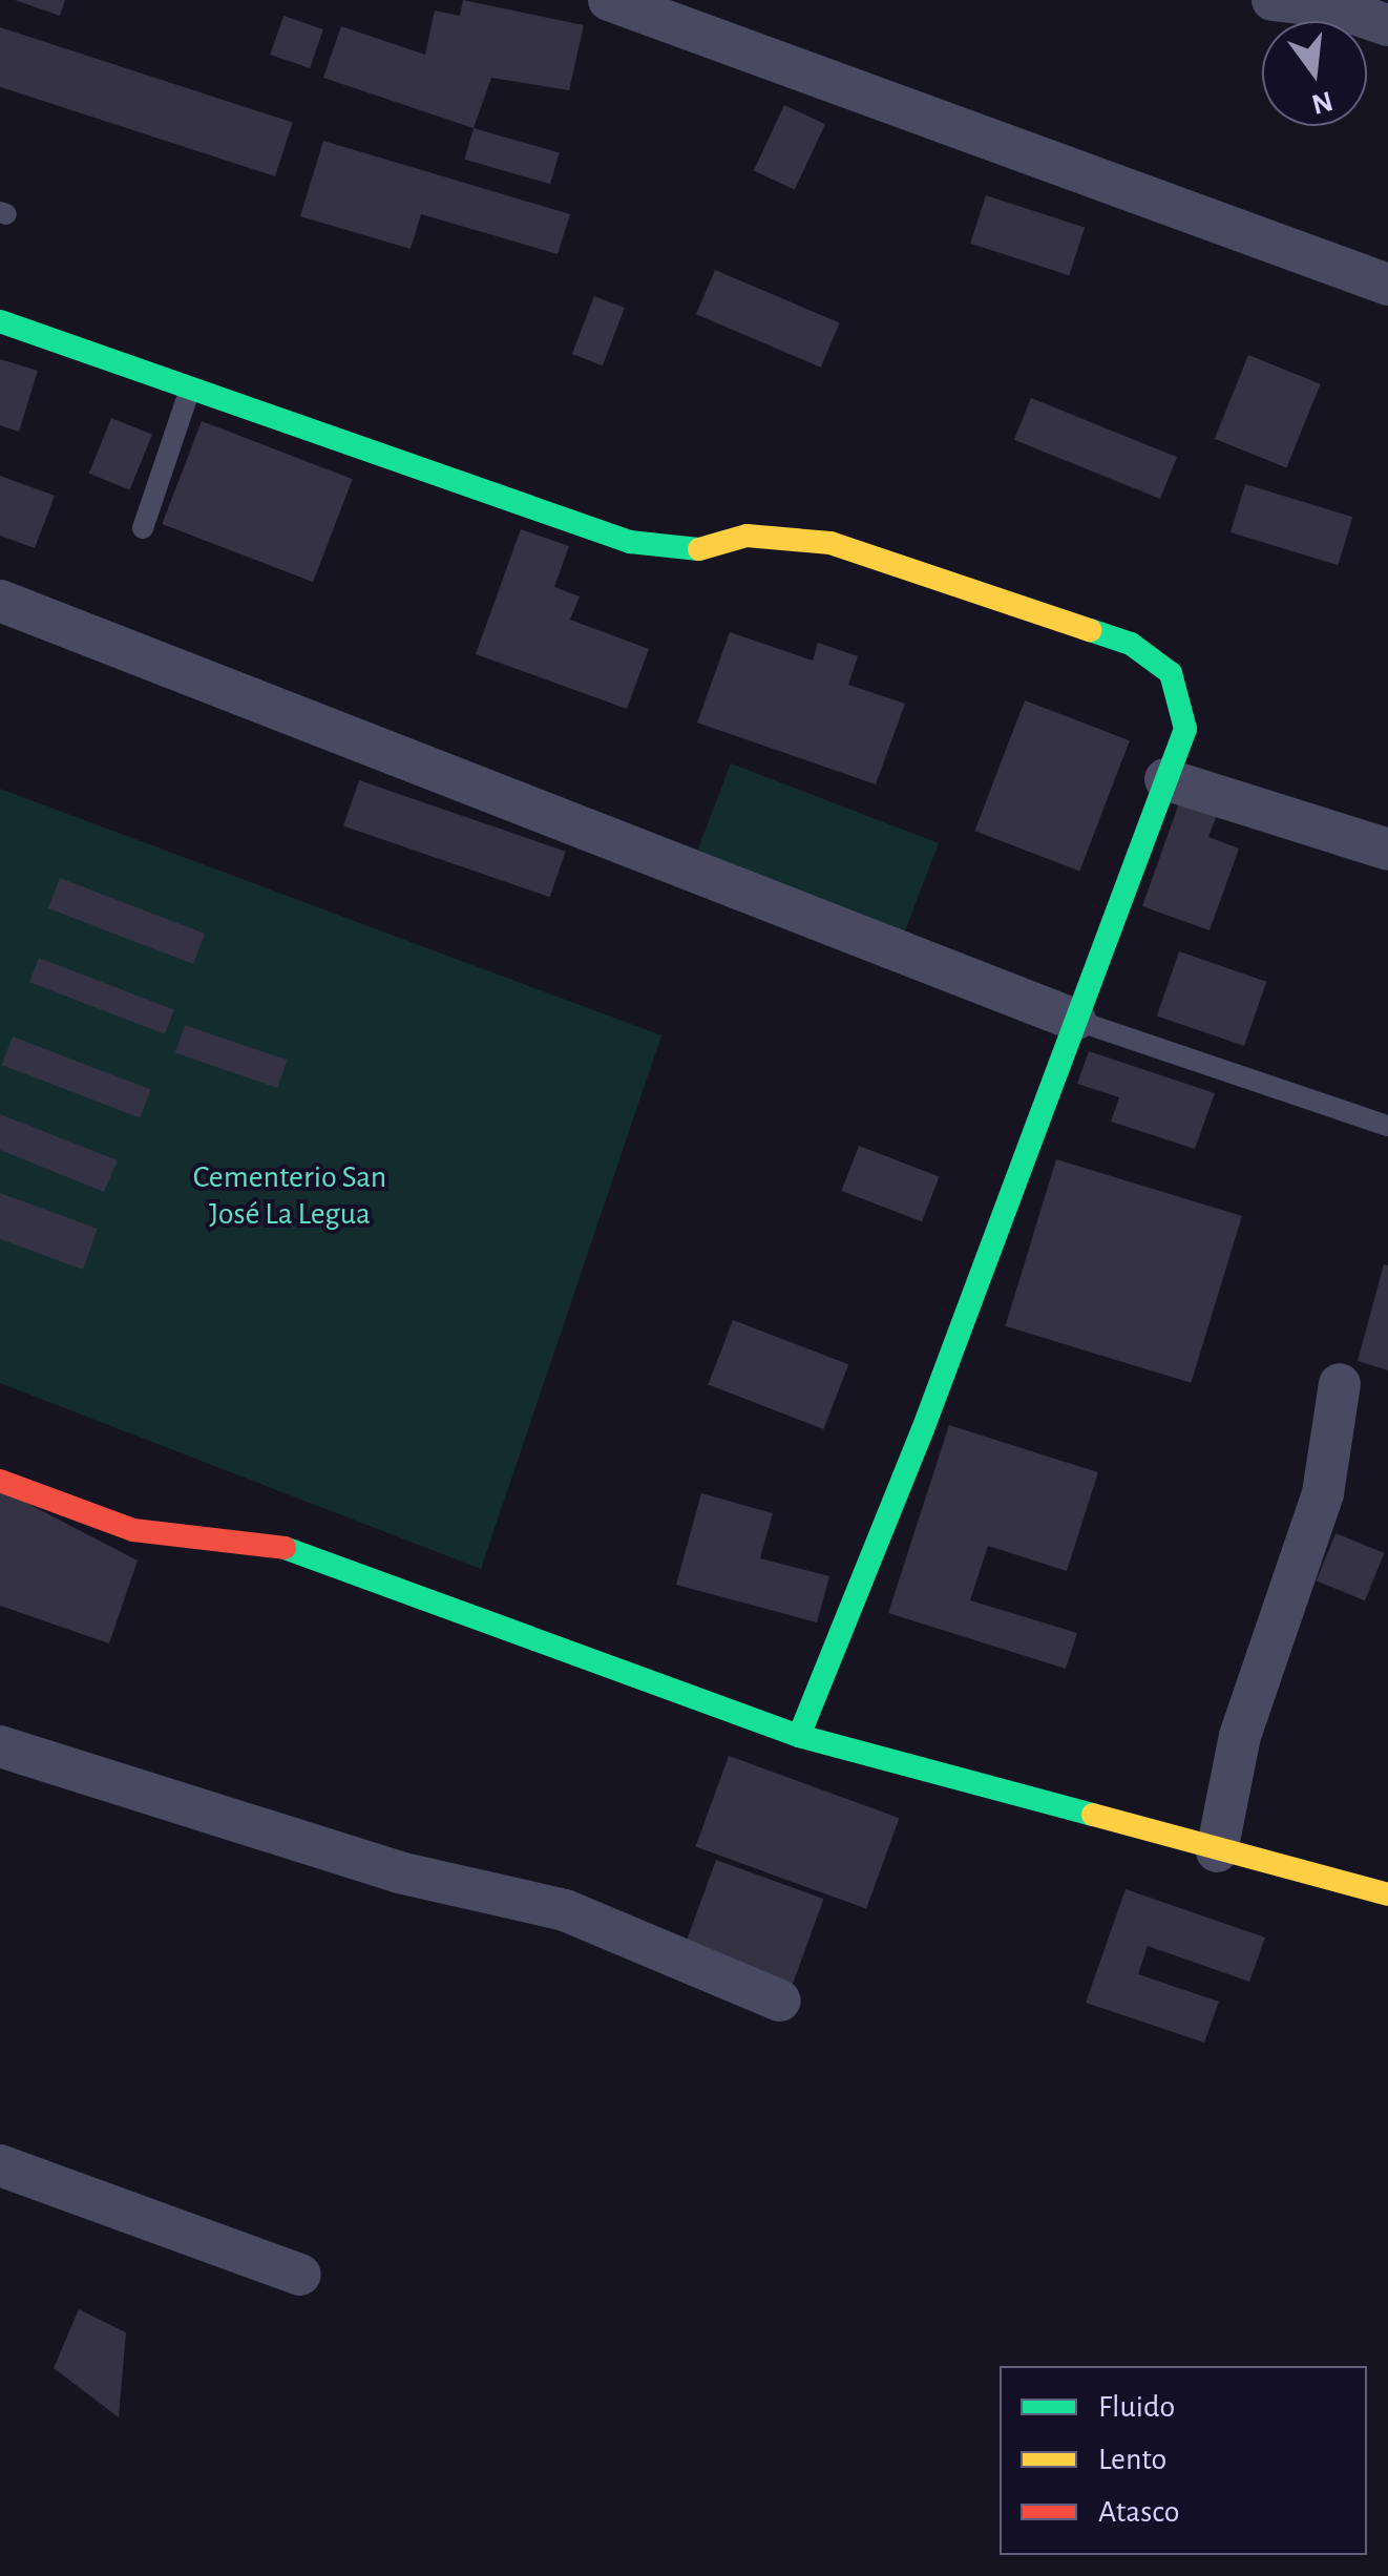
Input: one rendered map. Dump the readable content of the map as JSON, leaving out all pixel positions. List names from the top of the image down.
{
  "parks": ["Cementerio San José La Legua"],
  "legend": ["Fluido", "Lento", "Atasco"],
  "north": "bottom"
}
